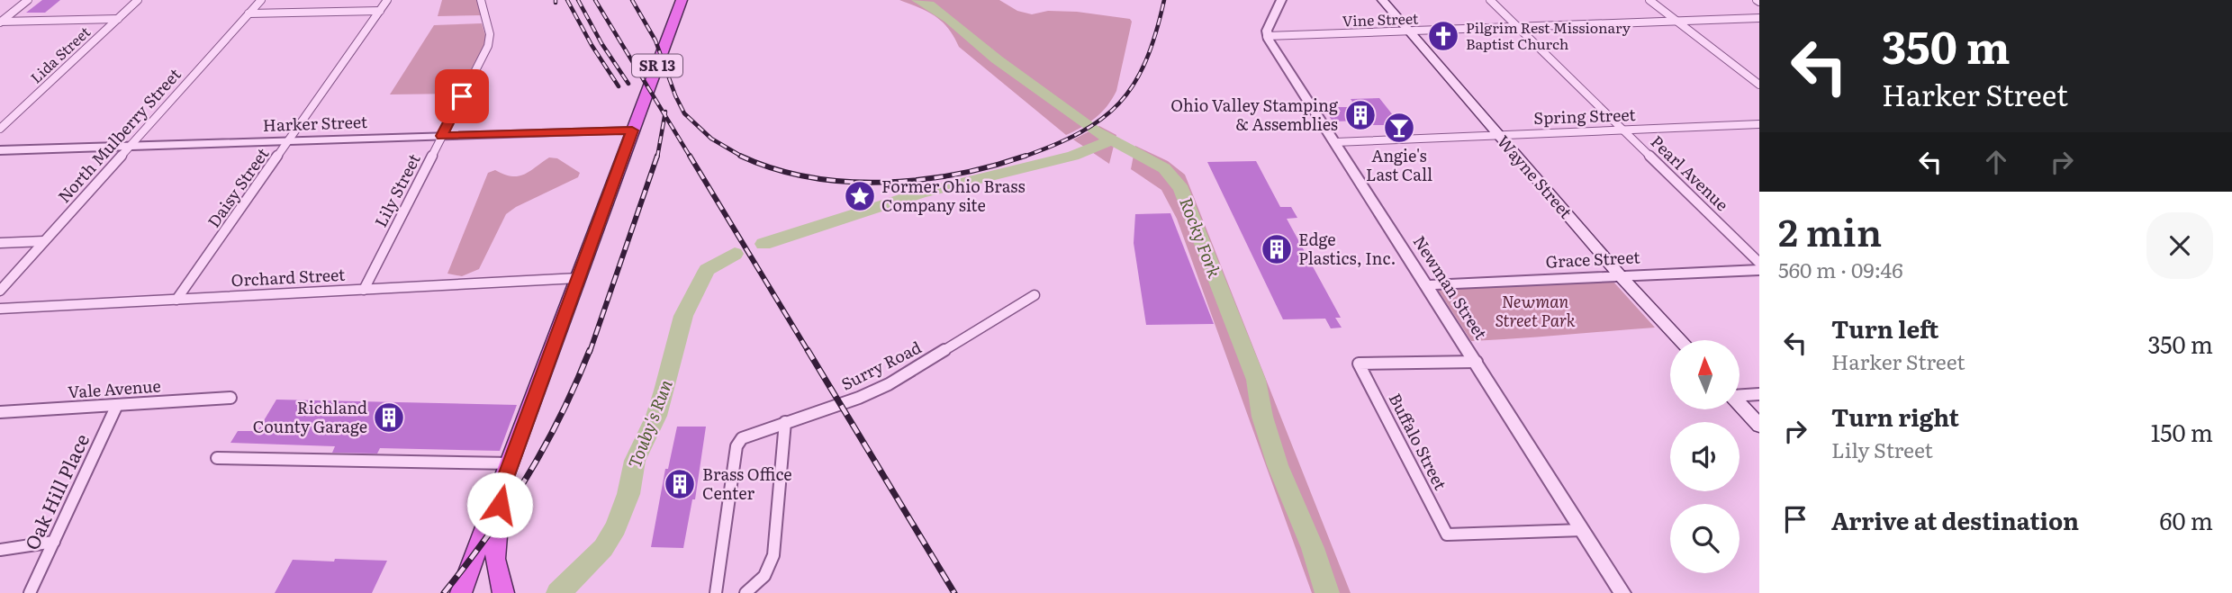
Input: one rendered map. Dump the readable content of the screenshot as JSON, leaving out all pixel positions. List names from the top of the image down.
{
  "streets": {
    "highway": ["SR 13"],
    "main road": ["Wayne Street"],
    "street": [
      "Vine Street",
      "Lida Street",
      "Spring Street",
      "Harker Street",
      "North Mulberry Street",
      "Pearl Avenue",
      "Daisy Street",
      "Lily Street",
      "Grace Street",
      "Orchard Street",
      "Newman Street",
      "Surry Road",
      "Vale Avenue",
      "Buffalo Street",
      "Oak Hill Place"
    ]
  },
  "crossings": [
    ["Vine Street", "Pearl Avenue"],
    ["Vine Street", "Wayne Street"],
    ["Vine Street", "Newman Street"],
    ["SR 13", "Harker Street"],
    ["SR 13", "Orchard Street"],
    ["Spring Street", "Pearl Avenue"],
    ["Spring Street", "Wayne Street"],
    ["Spring Street", "Newman Street"],
    ["Harker Street", "North Mulberry Street"],
    ["Harker Street", "Daisy Street"],
    ["Harker Street", "Lily Street"],
    ["Wayne Street", "Grace Street"],
    ["Daisy Street", "Orchard Street"],
    ["Lily Street", "Orchard Street"],
    ["Grace Street", "Newman Street"],
    ["Newman Street", "Buffalo Street"],
    ["Vale Avenue", "Oak Hill Place"]
  ],
  "water": ["Rocky Fork", "Touby's Run"],
  "parks": ["Newman Street Park"],
  "places": {
    "church": ["Pilgrim Rest Missionary Baptist Church"],
    "building": [
      "Ohio Valley Stamping & Assemblies",
      "Edge Plastics, Inc.",
      "Richland County Garage",
      "Brass Office Center"
    ],
    "bar": ["Angie's Last Call"],
    "place": ["Former Ohio Brass Company site"]
  },
  "north": "top",
  "page": {
    "turn": ["350 m", "Harker Street"],
    "heading": ["2 min", "560 m · 09:46"],
    "list": [
      {
        "name": "Turn left",
        "note": "Harker Street",
        "value": "350 m"
      },
      {
        "name": "Turn right",
        "note": "Lily Street",
        "value": "150 m"
      },
      {
        "name": "Arrive at destination",
        "value": "60 m"
      }
    ]
  }
}
